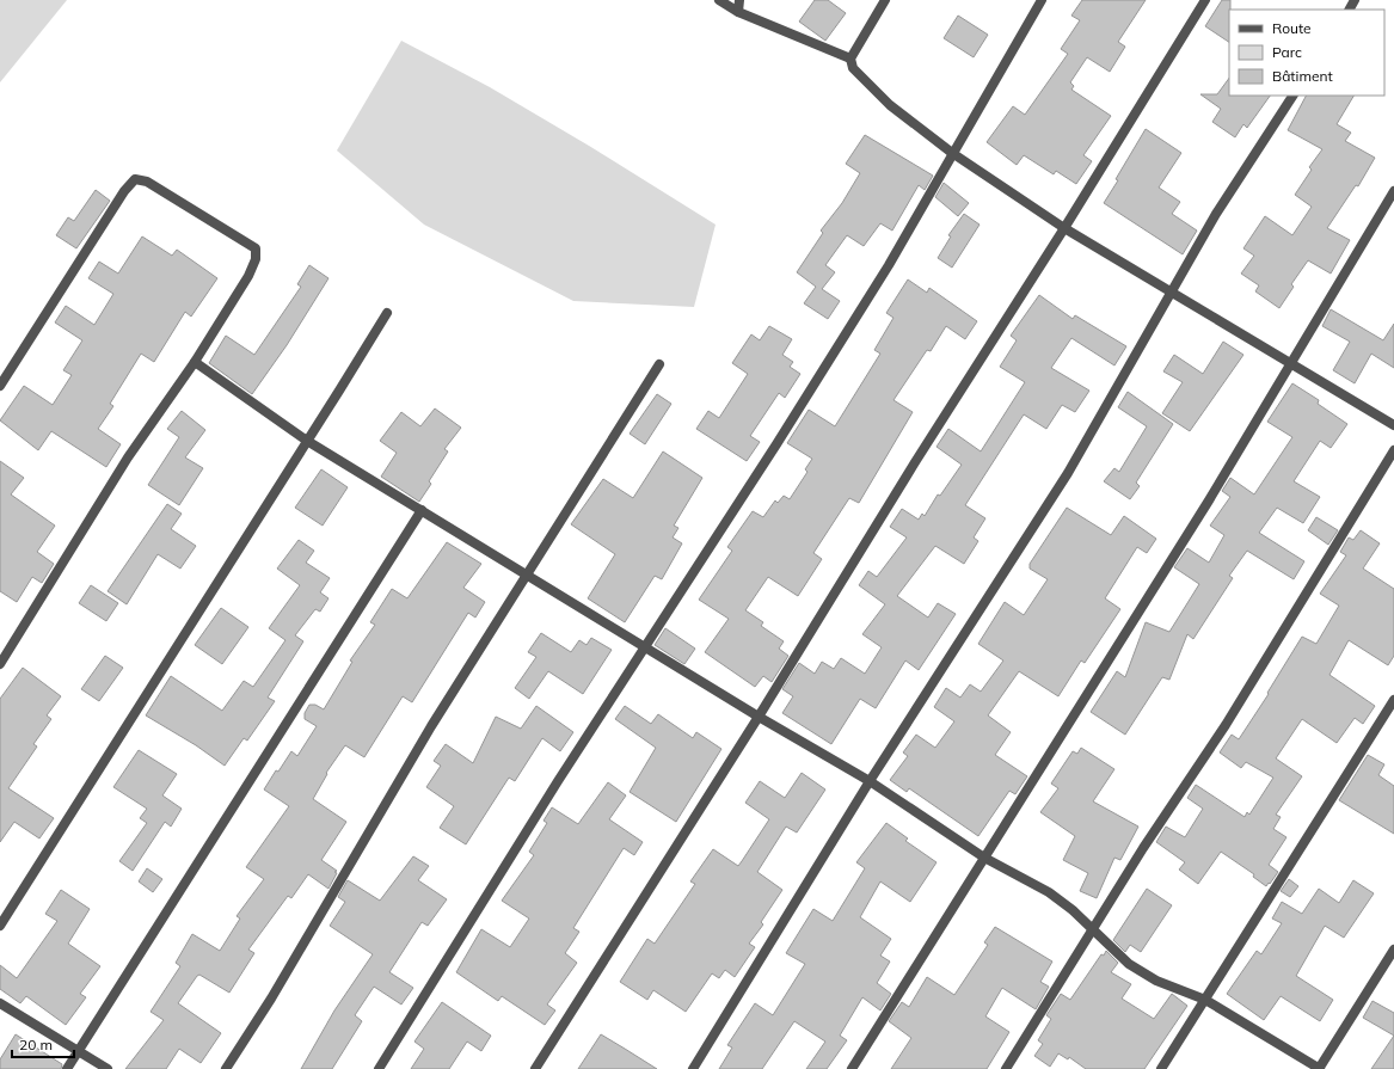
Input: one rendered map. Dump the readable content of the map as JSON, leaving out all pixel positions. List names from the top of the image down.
{
  "legend": ["Route", "Parc", "Bâtiment"],
  "scale_bar": "20 m"
}
